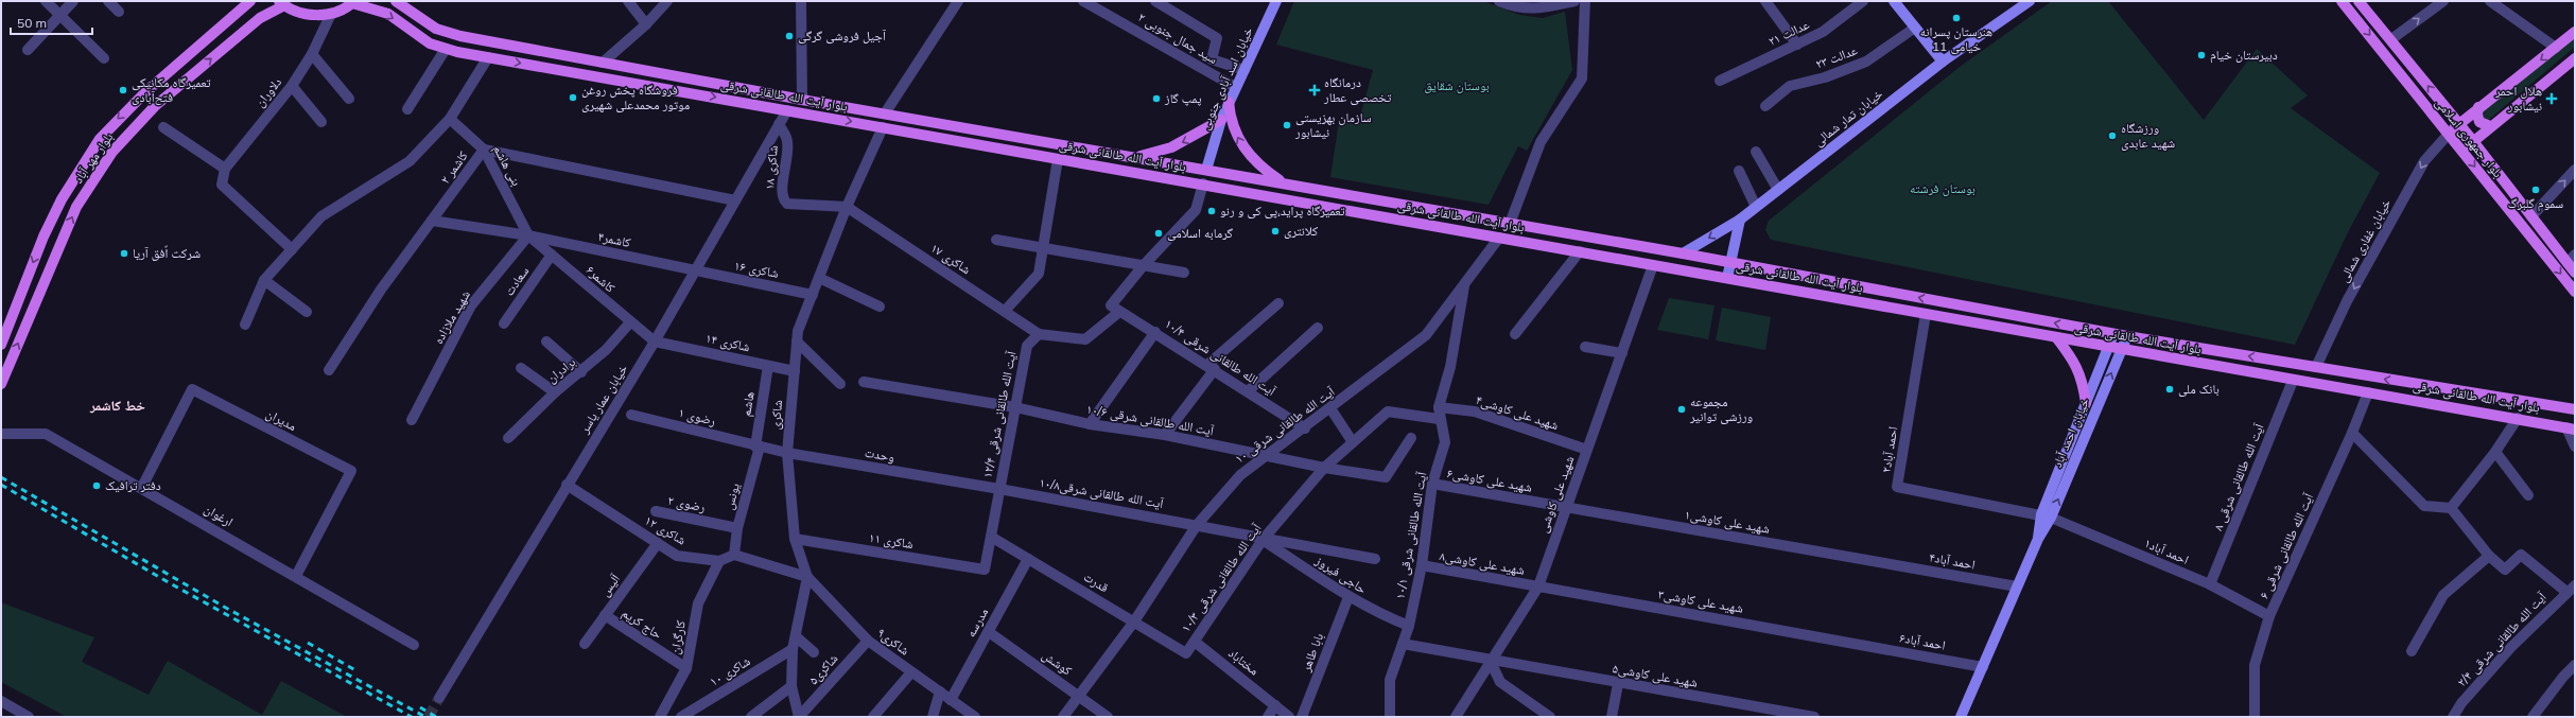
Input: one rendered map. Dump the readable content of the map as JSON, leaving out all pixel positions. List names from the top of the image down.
{
  "streets": {
    "main road": [
      "خیابان اسد آبادی جنوبی",
      "بلوار آیت الله طالقانی شرقی",
      "خیابان تمار شمالی",
      "بلوار جمهوری اسلامی",
      "بلوار مهر آباد",
      "خیابان احمد آباد"
    ],
    "street": [
      "عدالت ۲۱",
      "سید جمال جنوبی ۲",
      "عدالت ۲۳",
      "دلاوران",
      "بنی هاشم",
      "کاشمر ۲",
      "شاکری ۱۸",
      "کاشمر۴",
      "خیابان غفاری شمالی",
      "شاکری ۱۷",
      "شاکری ۱۶",
      "کاشمر۶",
      "سعادت",
      "شهید ملازاده",
      "شاکری ۱۴",
      "آیت الله طالقانی شرقی ۱۰/۴",
      "برادران",
      "خیابان عمار یاسر",
      "هاشم",
      "شهید علی کاوشی۴",
      "شاکری",
      "آیت الله طالقانی شرقی ۱۲/۴",
      "رضوی ۱",
      "مدیران",
      "آیت الله طالقانی شرقی ۱۰/۶",
      "آیت الله طالقانی شرقی ۱۰",
      "احمد آباد۲",
      "وحدت",
      "آیت الله طالقانی شرقی ۸",
      "شهید علی کاوشی۶",
      "آیت الله طالقانی شرقی۱۰/۸",
      "شهید علی کاوشی",
      "یونس",
      "رضوی ۲",
      "ارغوان",
      "شهید علی کاوشی۱",
      "شاکری ۱۲",
      "آیت الله طالقانی شرقی ۱۰/۱",
      "شاکری ۱۱",
      "آیت الله طالقانی شرقی ۶",
      "احمد آباد۱",
      "احمد آباد۴",
      "شهید علی کاوشی۸",
      "حاجی فیروز",
      "آیت الله طالقانی شرقی ۱۰/۳",
      "قدرت",
      "آلیس",
      "شهید علی کاوشی۳",
      "مدرسه",
      "حاج کریم",
      "کارگران",
      "آیت الله طالقانی شرقی ۲/۴",
      "شاکری۹",
      "احمد آباد۶",
      "بابا طاهر",
      "مختاباد",
      "کوشش",
      "شاکری۵",
      "شاکری ۱۰",
      "شهید علی کاوشی۵"
    ]
  },
  "crossings": [
    ["سید جمال جنوبی ۲", "خیابان اسد آبادی جنوبی"],
    ["خیابان اسد آبادی جنوبی", "بلوار آیت الله طالقانی شرقی"],
    ["بلوار آیت الله طالقانی شرقی", "خیابان تمار شمالی"],
    ["بلوار آیت الله طالقانی شرقی", "خیابان غفاری شمالی"],
    ["بلوار آیت الله طالقانی شرقی", "خیابان عمار یاسر"],
    ["بلوار آیت الله طالقانی شرقی", "شاکری"],
    ["بلوار آیت الله طالقانی شرقی", "آیت الله طالقانی شرقی ۱۰"],
    ["بلوار آیت الله طالقانی شرقی", "خیابان احمد آباد"],
    ["بلوار آیت الله طالقانی شرقی", "احمد آباد۲"],
    ["بلوار آیت الله طالقانی شرقی", "آیت الله طالقانی شرقی ۸"],
    ["بلوار آیت الله طالقانی شرقی", "شهید علی کاوشی"],
    ["بلوار آیت الله طالقانی شرقی", "آیت الله طالقانی شرقی ۶"],
    ["بلوار جمهوری اسلامی", "خیابان غفاری شمالی"],
    ["بنی هاشم", "کاشمر ۲"],
    ["بنی هاشم", "کاشمر۴"],
    ["بنی هاشم", "کاشمر۶"],
    ["بنی هاشم", "شهید ملازاده"],
    ["کاشمر ۲", "کاشمر۴"],
    ["کاشمر ۲", "خیابان عمار یاسر"],
    ["شاکری ۱۸", "شاکری ۱۷"],
    ["شاکری ۱۸", "خیابان عمار یاسر"],
    ["شاکری ۱۸", "شاکری"],
    ["کاشمر۴", "شاکری ۱۶"],
    ["کاشمر۴", "کاشمر۶"],
    ["کاشمر۴", "شهید ملازاده"],
    ["کاشمر۴", "خیابان عمار یاسر"],
    ["شاکری ۱۷", "شاکری"],
    ["شاکری ۱۷", "آیت الله طالقانی شرقی ۱۲/۴"],
    ["شاکری ۱۶", "خیابان عمار یاسر"],
    ["شاکری ۱۶", "شاکری"],
    ["کاشمر۶", "سعادت"],
    ["کاشمر۶", "شهید ملازاده"],
    ["کاشمر۶", "شاکری ۱۴"],
    ["کاشمر۶", "برادران"],
    ["کاشمر۶", "خیابان عمار یاسر"],
    ["شاکری ۱۴", "خیابان عمار یاسر"],
    ["شاکری ۱۴", "هاشم"],
    ["شاکری ۱۴", "شاکری"],
    ["آیت الله طالقانی شرقی ۱۰/۴", "آیت الله طالقانی شرقی ۱۰"],
    ["خیابان عمار یاسر", "شاکری ۱۲"],
    ["هاشم", "رضوی ۱"],
    ["هاشم", "وحدت"],
    ["هاشم", "یونس"],
    ["شهید علی کاوشی۴", "شهید علی کاوشی"],
    ["شهید علی کاوشی۴", "آیت الله طالقانی شرقی ۱۰/۱"],
    ["شاکری", "وحدت"],
    ["شاکری", "شاکری ۱۱"],
    ["شاکری", "شاکری۹"],
    ["شاکری", "شاکری۵"],
    ["شاکری", "شاکری ۱۰"],
    ["آیت الله طالقانی شرقی ۱۲/۴", "آیت الله طالقانی شرقی ۱۰/۶"],
    ["آیت الله طالقانی شرقی ۱۲/۴", "وحدت"],
    ["آیت الله طالقانی شرقی ۱۲/۴", "آیت الله طالقانی شرقی۱۰/۸"],
    ["آیت الله طالقانی شرقی ۱۲/۴", "شاکری ۱۱"],
    ["آیت الله طالقانی شرقی ۱۲/۴", "قدرت"],
    ["رضوی ۱", "وحدت"],
    ["رضوی ۱", "یونس"],
    ["مدیران", "ارغوان"],
    ["آیت الله طالقانی شرقی ۱۰/۶", "آیت الله طالقانی شرقی ۱۰"],
    ["آیت الله طالقانی شرقی ۱۰/۶", "آیت الله طالقانی شرقی ۱۰/۳"],
    ["آیت الله طالقانی شرقی ۱۰", "آیت الله طالقانی شرقی۱۰/۸"],
    ["آیت الله طالقانی شرقی ۱۰", "آیت الله طالقانی شرقی ۱۰/۱"],
    ["آیت الله طالقانی شرقی ۱۰", "قدرت"],
    ["آیت الله طالقانی شرقی ۱۰", "کوشش"],
    ["خیابان احمد آباد", "احمد آباد۲"],
    ["خیابان احمد آباد", "احمد آباد۱"],
    ["خیابان احمد آباد", "احمد آباد۴"],
    ["خیابان احمد آباد", "احمد آباد۶"],
    ["احمد آباد۲", "احمد آباد۱"],
    ["وحدت", "آیت الله طالقانی شرقی۱۰/۸"],
    ["وحدت", "یونس"],
    ["آیت الله طالقانی شرقی ۸", "احمد آباد۱"],
    ["شهید علی کاوشی۶", "شهید علی کاوشی"],
    ["شهید علی کاوشی۶", "شهید علی کاوشی۱"],
    ["شهید علی کاوشی۶", "آیت الله طالقانی شرقی ۱۰/۱"],
    ["آیت الله طالقانی شرقی۱۰/۸", "حاجی فیروز"],
    ["آیت الله طالقانی شرقی۱۰/۸", "آیت الله طالقانی شرقی ۱۰/۳"],
    ["شهید علی کاوشی", "شهید علی کاوشی۱"],
    ["شهید علی کاوشی", "شهید علی کاوشی۸"],
    ["شهید علی کاوشی", "شهید علی کاوشی۳"],
    ["شهید علی کاوشی", "شهید علی کاوشی۵"],
    ["یونس", "رضوی ۲"],
    ["شهید علی کاوشی۱", "احمد آباد۴"],
    ["شاکری ۱۲", "آلیس"],
    ["شاکری ۱۲", "کارگران"],
    ["آیت الله طالقانی شرقی ۱۰/۱", "شهید علی کاوشی۸"],
    ["آیت الله طالقانی شرقی ۱۰/۱", "حاجی فیروز"],
    ["آیت الله طالقانی شرقی ۱۰/۱", "آیت الله طالقانی شرقی ۱۰/۳"],
    ["آیت الله طالقانی شرقی ۱۰/۱", "شهید علی کاوشی۵"],
    ["آیت الله طالقانی شرقی ۶", "احمد آباد۱"],
    ["شهید علی کاوشی۸", "شهید علی کاوشی۳"],
    ["حاجی فیروز", "آیت الله طالقانی شرقی ۱۰/۳"],
    ["حاجی فیروز", "بابا طاهر"],
    ["آیت الله طالقانی شرقی ۱۰/۳", "قدرت"],
    ["آیت الله طالقانی شرقی ۱۰/۳", "مختاباد"],
    ["قدرت", "مدرسه"],
    ["آلیس", "حاج کریم"],
    ["شهید علی کاوشی۳", "احمد آباد۶"],
    ["مدرسه", "شاکری۹"],
    ["مدرسه", "کوشش"],
    ["حاج کریم", "کارگران"],
    ["شاکری۹", "شاکری۵"]
  ],
  "one_way": ["خیابان غفاری شمالی"],
  "districts": ["خط کاشمر"],
  "parks": ["بوستان شقایق", "بوستان فرشته"],
  "places": {
    "other": [
      "هنرستان پسرانه خیامی 11",
      "آجیل فروشی گرگی",
      "دبیرستان خیام",
      "تعمیرگاه مکانیکی فتح‌آبادی",
      "فروشگاه پخش روغن موتور محمدعلی شهیری",
      "پمپ گاز",
      "سازمان بهزیستی نیشابور",
      "ورزشگاه شهید عابدی",
      "سموم گلبرگ",
      "تعمیرگاه پراید،پی کی و رنو",
      "کلانتری",
      "گرمابه اسلامی",
      "شرکت اٌفق آریا",
      "بانک ملی",
      "مجموعه ورزشی توانیر",
      "دفتر ترافیک"
    ],
    "health": ["درمانگاه تخصصی عطار", "هلال احمر نیشابور"]
  },
  "scale_bar": "50 m"
}
